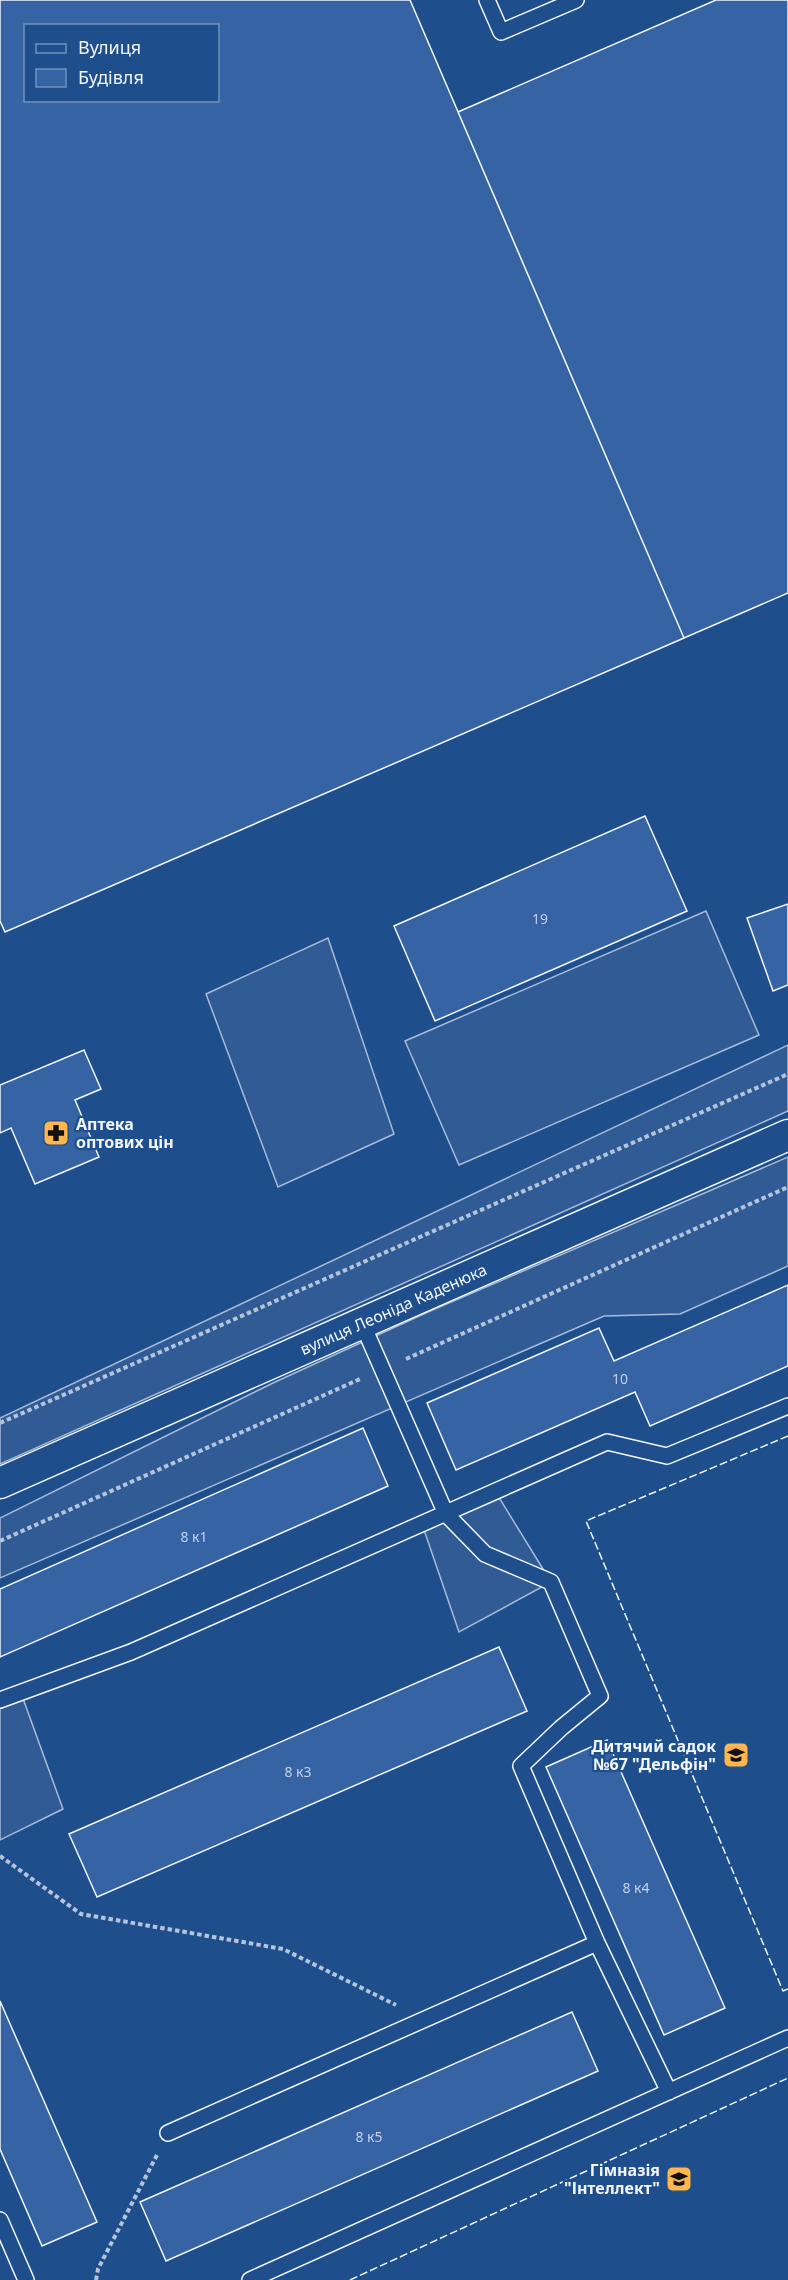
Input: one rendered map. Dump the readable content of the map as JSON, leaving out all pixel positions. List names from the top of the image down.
{
  "streets": {
    "street": ["вулиця Леоніда Каденюка"]
  },
  "places": {
    "pharmacy": ["Аптека оптових цін"],
    "school or university": ["Дитячий садок №67 \"Дельфін\"", "Гімназія \"Інтеллект\""]
  },
  "house_numbers": [
    "19",
    "10",
    "8 к1",
    "8 к3",
    "8 к4",
    "8 к5"
  ],
  "legend": ["Вулиця", "Будівля"]
}
